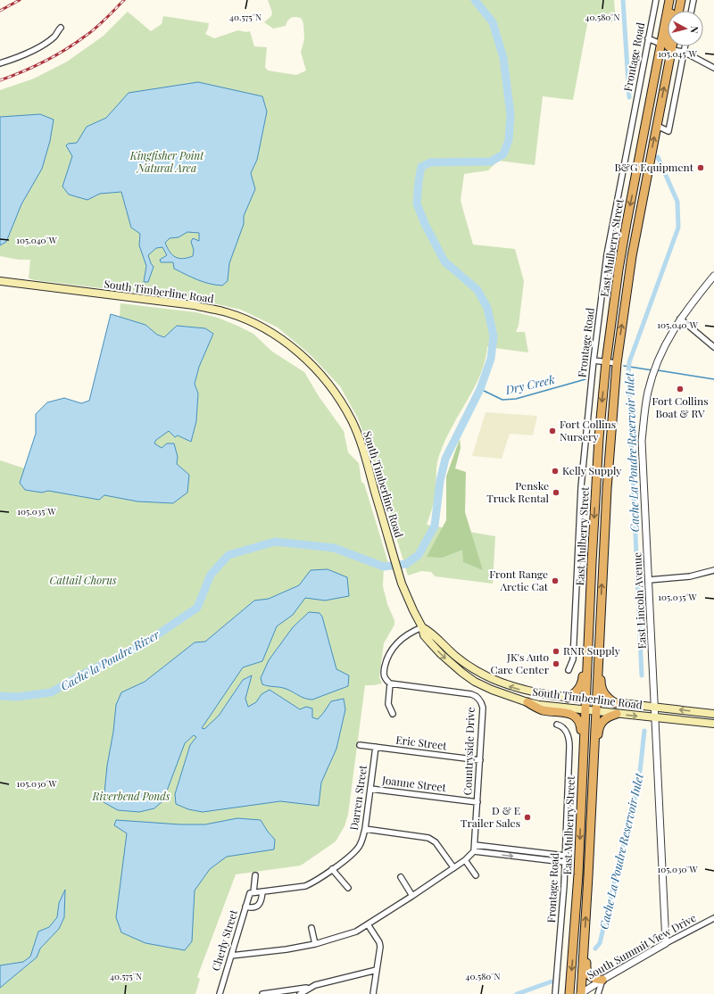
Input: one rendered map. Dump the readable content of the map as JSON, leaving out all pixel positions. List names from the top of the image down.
{
  "streets": {
    "highway": ["East Mulberry Street"],
    "main road": ["South Timberline Road"],
    "street": [
      "Frontage Road",
      "East Lincoln Avenue",
      "Eric Street",
      "Countryside Drive",
      "Joanne Street",
      "Darren Street",
      "Cherly Street",
      "South Summit View Drive"
    ]
  },
  "crossings": [
    ["East Mulberry Street", "South Timberline Road"],
    ["East Mulberry Street", "South Summit View Drive"],
    ["South Timberline Road", "East Lincoln Avenue"],
    ["East Lincoln Avenue", "South Summit View Drive"],
    ["Eric Street", "Countryside Drive"],
    ["Eric Street", "Darren Street"],
    ["Countryside Drive", "Joanne Street"],
    ["Joanne Street", "Darren Street"],
    ["Darren Street", "Cherly Street"]
  ],
  "water": ["Dry Creek", "Cache La Poudre Reservoir Inlet", "Cache la Poudre River"],
  "parks": ["Kingfisher Point Natural Area", "Cattail Chorus", "Riverbend Ponds"],
  "places": [
    "B&G Equipment",
    "Fort Collins Boat & RV",
    "Fort Collins Nursery",
    "Kelly Supply",
    "Penske Truck Rental",
    "Front Range Arctic Cat",
    "RNR Supply",
    "JK's Auto Care Center",
    "D & E Trailer Sales"
  ],
  "north": "right",
  "coordinates": [
    "40.575°N",
    "40.580°N",
    "105.045°W",
    "105.040°W",
    "105.035°W",
    "105.030°W"
  ]
}
